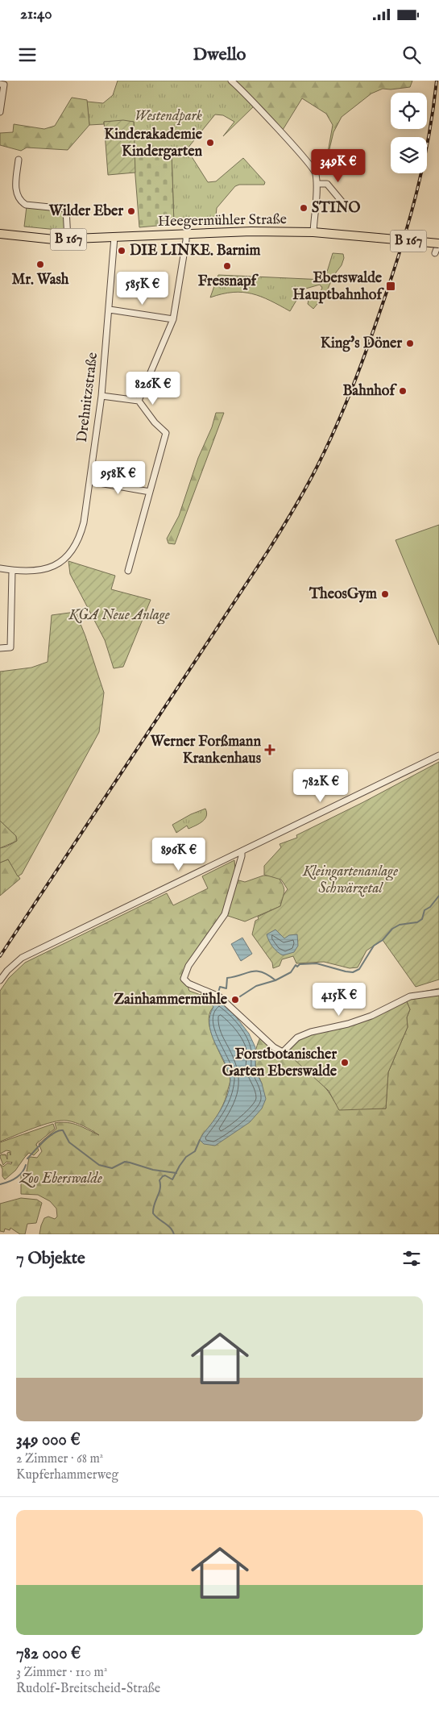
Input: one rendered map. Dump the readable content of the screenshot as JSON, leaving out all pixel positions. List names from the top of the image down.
{
  "streets": {
    "main road": ["Heegermühler Straße", "B 167"],
    "street": ["Drehnitzstraße"]
  },
  "crossings": [
    ["Heegermühler Straße", "Drehnitzstraße"]
  ],
  "parks": [
    "Westendpark",
    "KGA Neue Anlage",
    "Kleingartenanlage Schwärzetal",
    "Zoo Eberswalde"
  ],
  "places": {
    "other": [
      "Kinderakademie Kindergarten",
      "STINO",
      "Wilder Eber",
      "DIE LINKE. Barnim",
      "Mr. Wash",
      "Fressnapf",
      "King's Döner",
      "Bahnhof",
      "TheosGym",
      "Zainhammermühle",
      "Forstbotanischer Garten Eberswalde"
    ],
    "transit": ["Eberswalde Hauptbahnhof"],
    "health": ["Werner Forßmann Krankenhaus"]
  },
  "page": {
    "status": "21:40",
    "header": "Dwello",
    "price": [
      "349K €",
      "585K €",
      "826K €",
      "958K €",
      "782K €",
      "896K €",
      "415K €"
    ],
    "heading": "7 Objekte",
    "list": [
      {
        "name": "349 000 €",
        "note": "2 Zimmer · 68 m² · Kupferhammerweg"
      },
      {
        "name": "782 000 €",
        "note": "3 Zimmer · 110 m² · Rudolf-Breitscheid-Straße"
      }
    ]
  }
}
